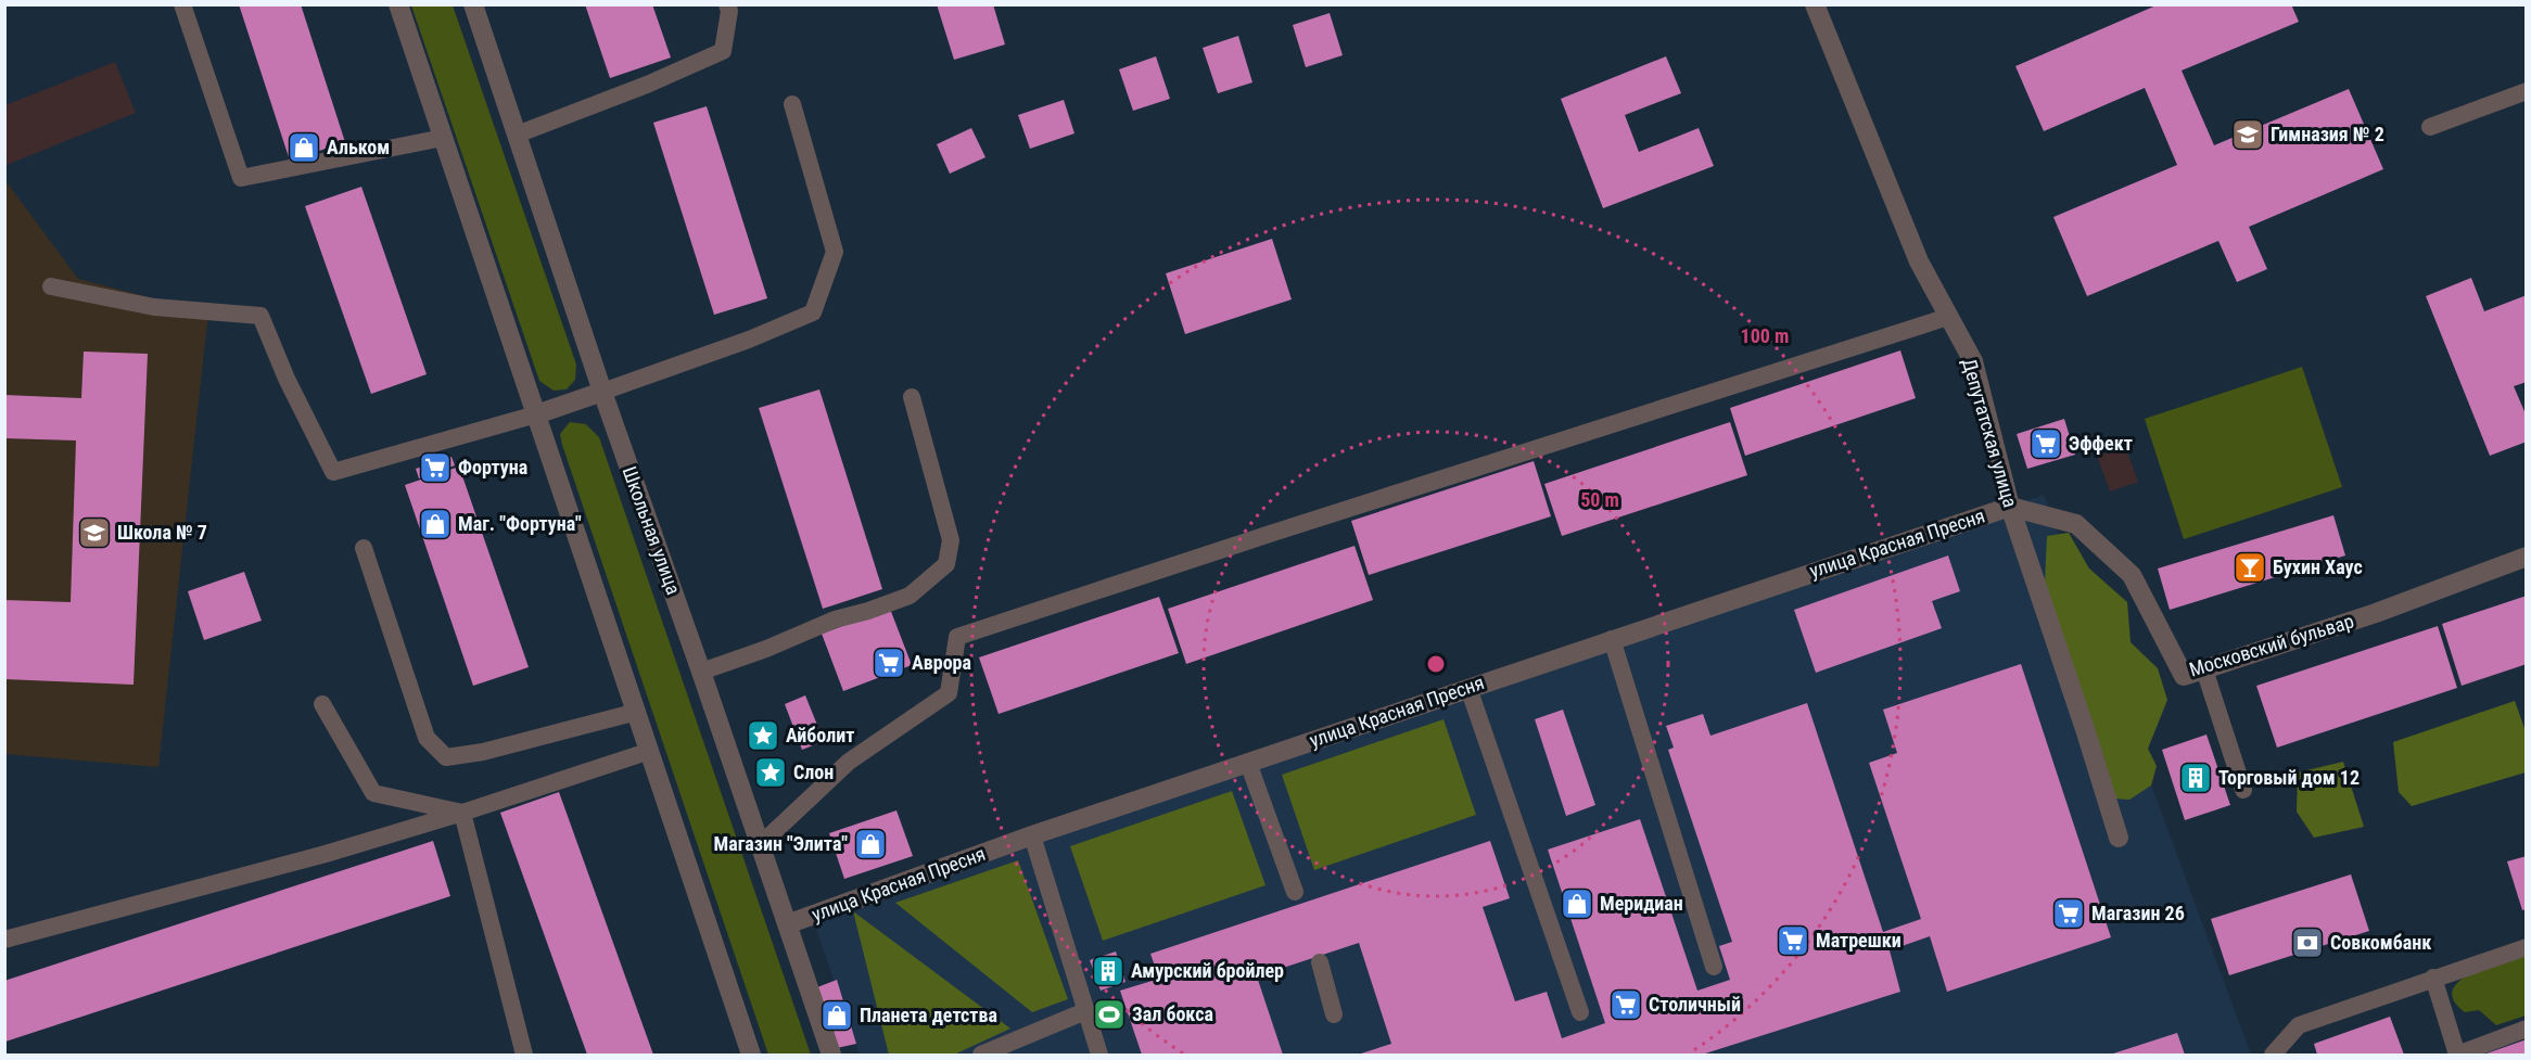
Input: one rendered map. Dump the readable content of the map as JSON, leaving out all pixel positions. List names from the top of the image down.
{
  "streets": {
    "street": [
      "Депутатская улица",
      "Школьная улица",
      "улица Красная Пресня",
      "Московский бульвар"
    ]
  },
  "crossings": [
    ["Депутатская улица", "улица Красная Пресня"],
    ["Депутатская улица", "Московский бульвар"],
    ["Школьная улица", "улица Красная Пресня"],
    ["улица Красная Пресня", "Московский бульвар"]
  ],
  "places": {
    "school or university": ["Гимназия № 2", "Школа № 7"],
    "shop": [
      "Альком",
      "Маг. \"Фортуна\"",
      "Магазин \"Элита\"",
      "Меридиан",
      "Планета детства"
    ],
    "supermarket": [
      "Эффект",
      "Фортуна",
      "Аврора",
      "Магазин 26",
      "Матрешки",
      "Столичный"
    ],
    "bar": ["Бухин Хаус"],
    "place": ["Айболит", "Слон"],
    "building": ["Торговый дом 12", "Амурский бройлер"],
    "bank": ["Совкомбанк"],
    "sports": ["Зал бокса"]
  },
  "rings": ["100 m", "50 m"]
}
